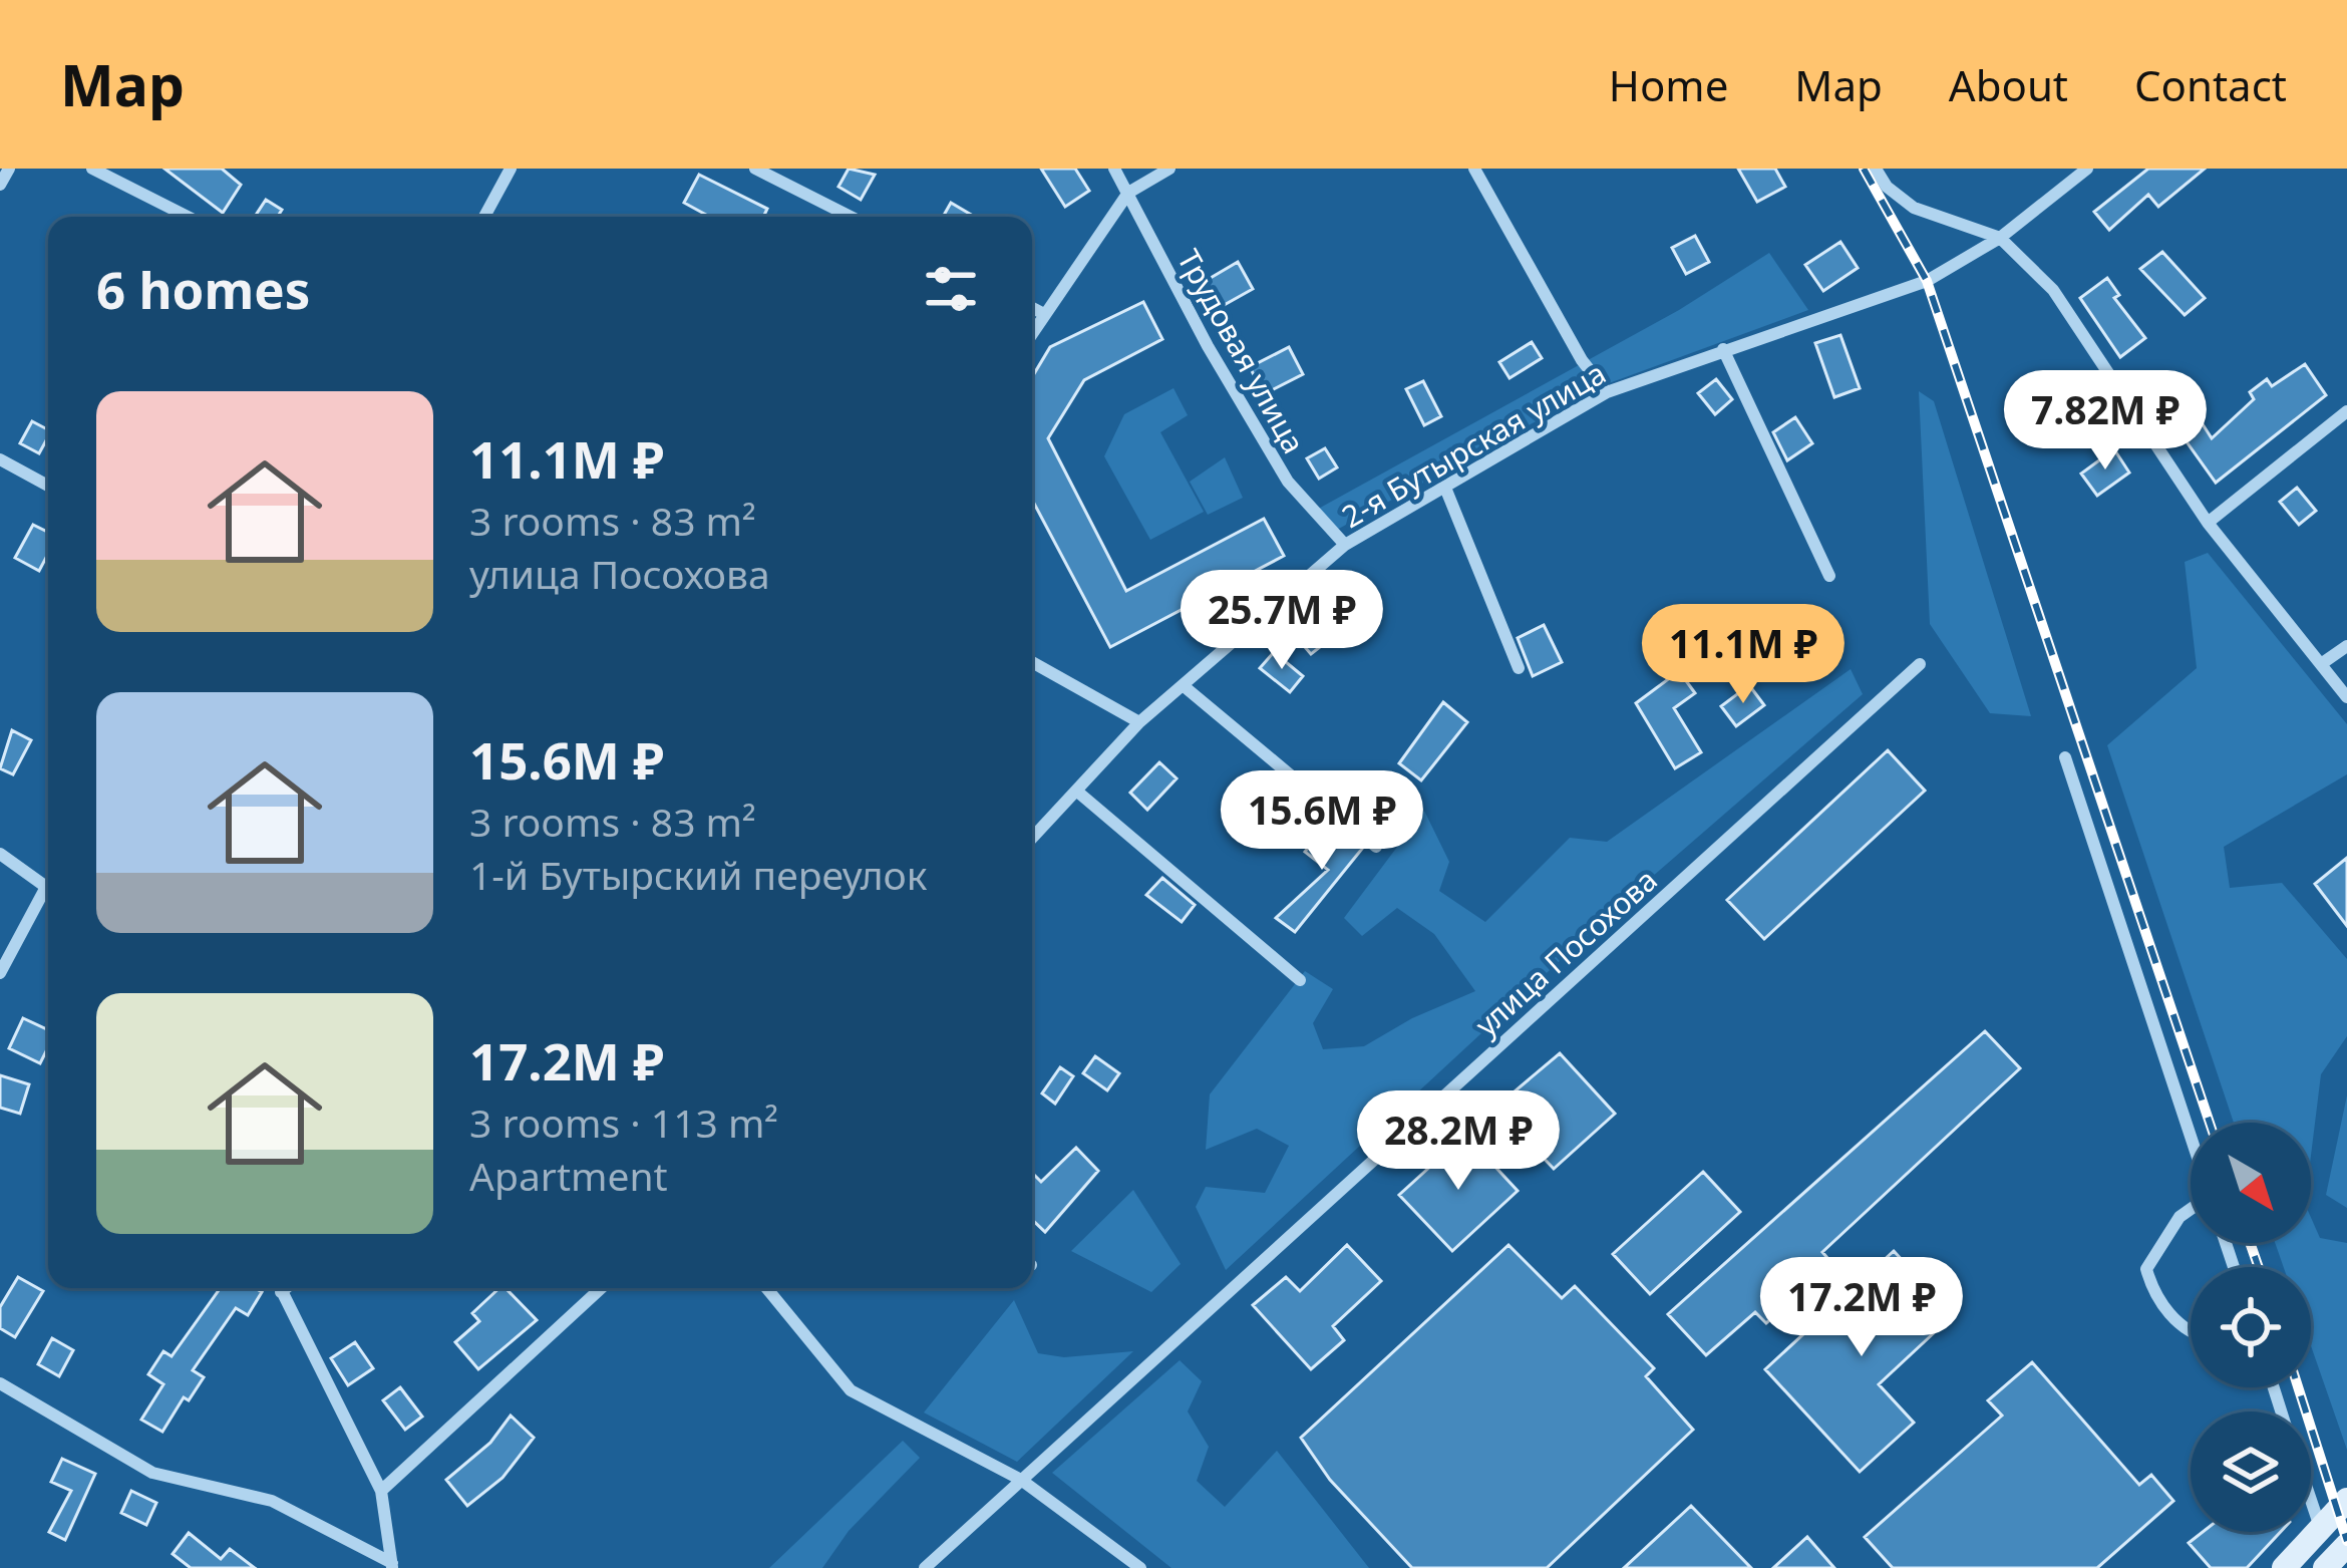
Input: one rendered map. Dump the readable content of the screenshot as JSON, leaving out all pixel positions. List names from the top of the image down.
{
  "streets": {
    "street": ["Трудовая улица", "2-я Бутырская улица", "улица Посохова"]
  },
  "crossings": [
    ["Трудовая улица", "2-я Бутырская улица"]
  ],
  "north": "bottom right",
  "page": {
    "header": "Map",
    "nav": [
      "Home",
      "Map",
      "About",
      "Contact"
    ],
    "heading": "6 homes",
    "list": [
      {
        "name": "11.1M ₽",
        "note": "3 rooms · 83 m² · улица Посохова"
      },
      {
        "name": "15.6M ₽",
        "note": "3 rooms · 83 m² · 1-й Бутырский переулок"
      },
      {
        "name": "17.2M ₽",
        "note": "3 rooms · 113 m² · Apartment"
      }
    ],
    "price": [
      "7.82M ₽",
      "25.7M ₽",
      "11.1M ₽",
      "15.6M ₽",
      "28.2M ₽",
      "17.2M ₽"
    ]
  }
}
